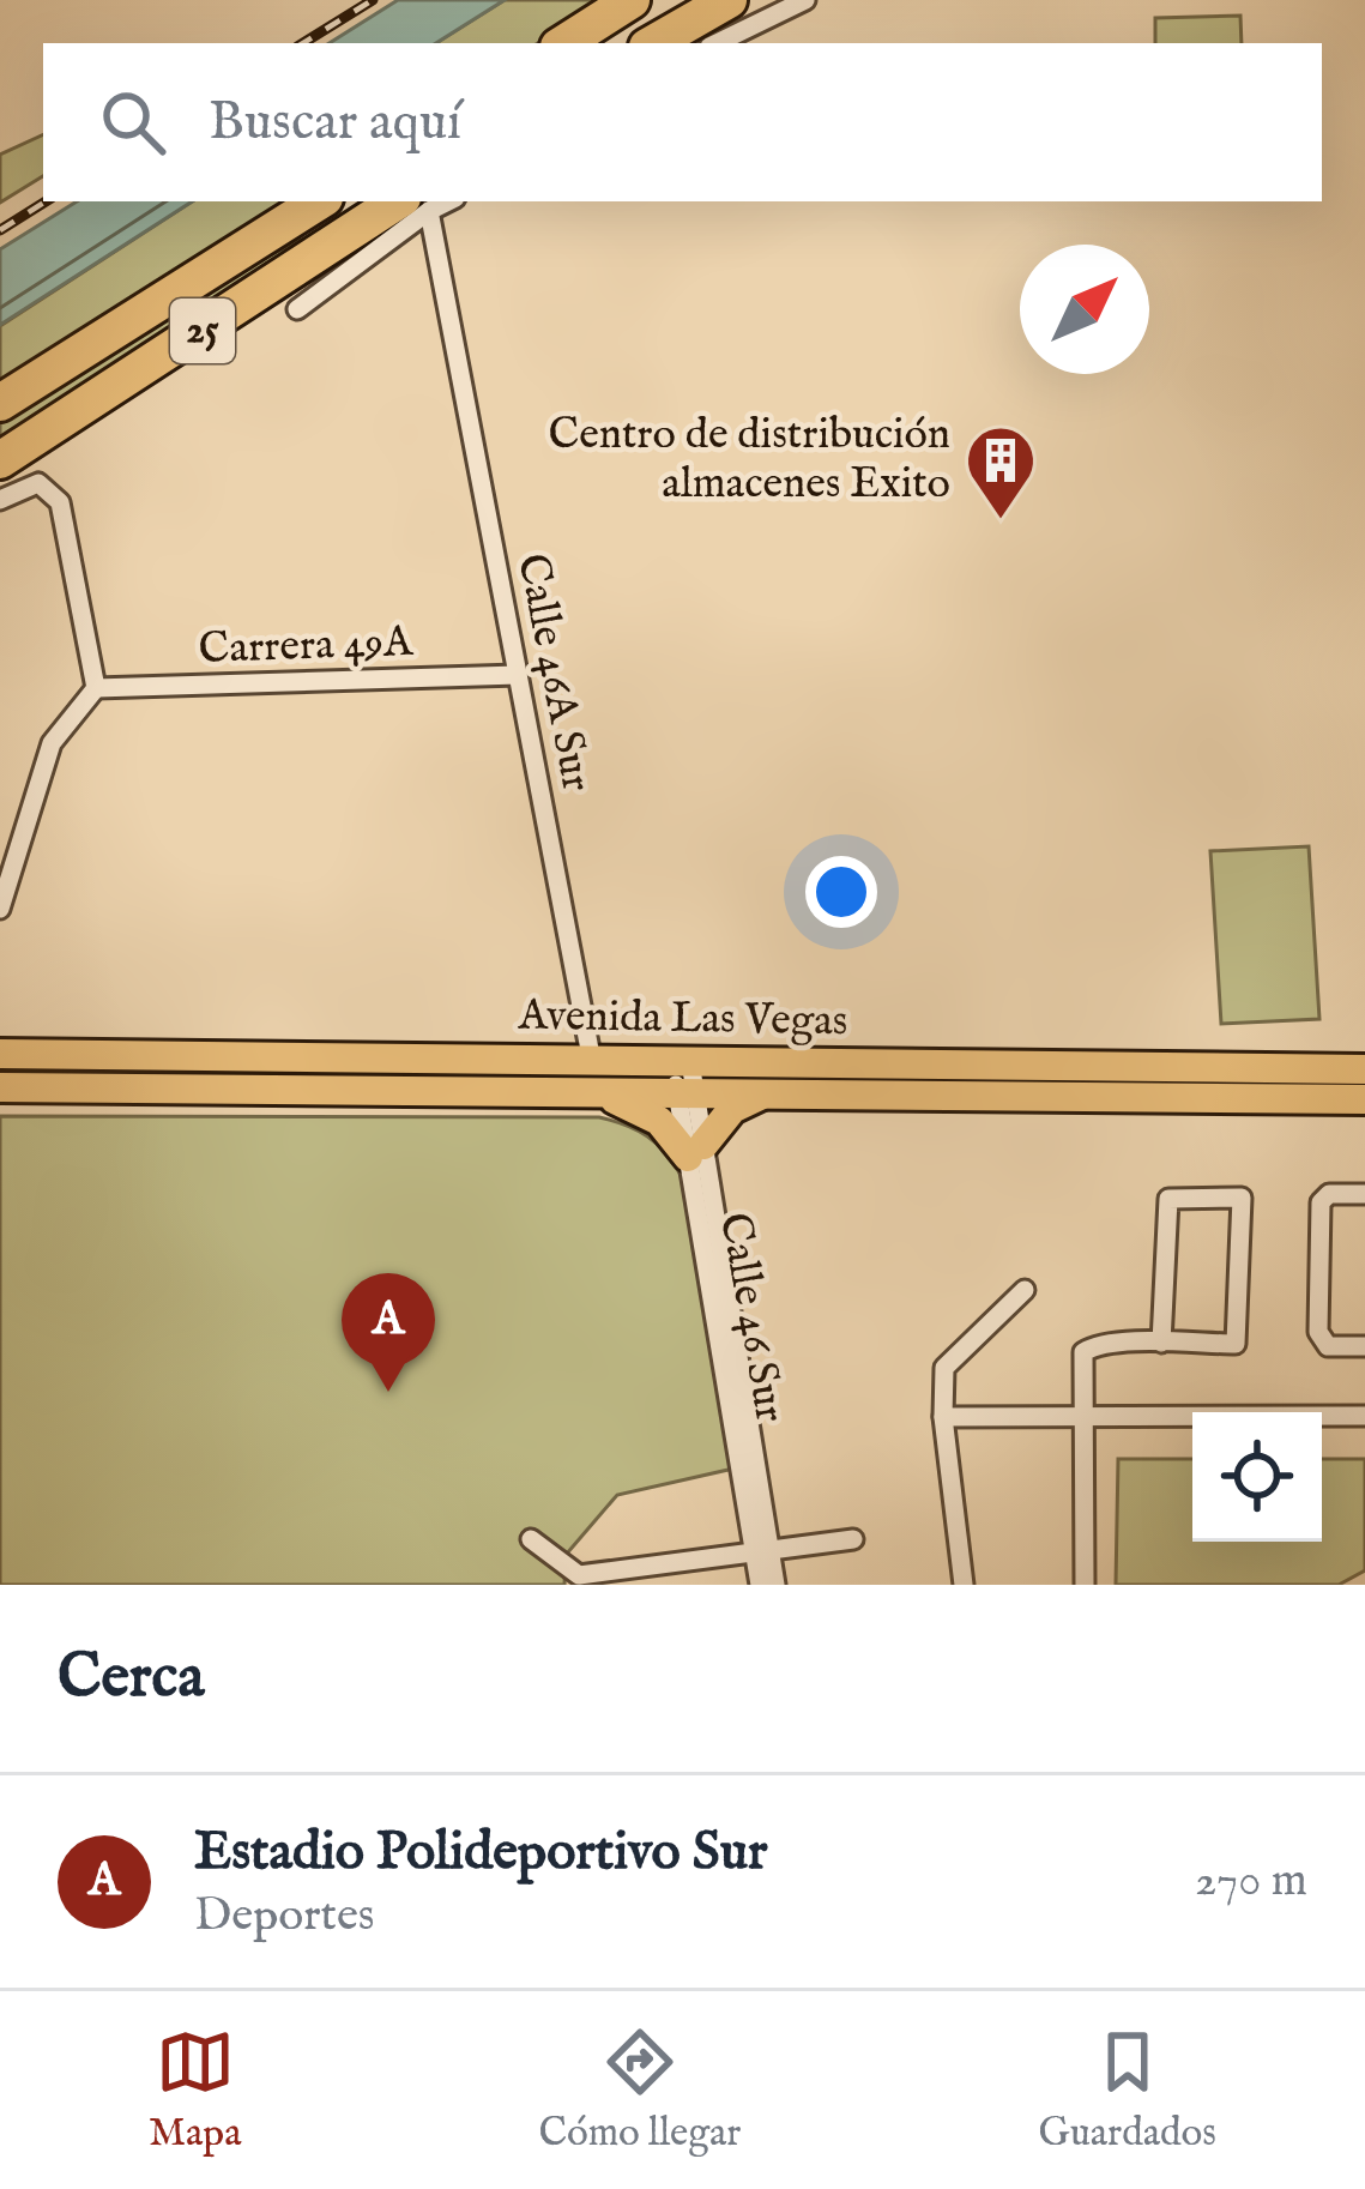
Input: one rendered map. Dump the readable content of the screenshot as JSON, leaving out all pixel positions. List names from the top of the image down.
{
  "streets": {
    "highway": ["25"],
    "main road": ["Avenida Las Vegas"],
    "street": ["Carrera 49A", "Calle 46A Sur", "Calle 46 Sur"]
  },
  "crossings": [
    ["25", "Calle 46A Sur"],
    ["Carrera 49A", "Calle 46A Sur"],
    ["Calle 46A Sur", "Avenida Las Vegas"],
    ["Avenida Las Vegas", "Calle 46 Sur"]
  ],
  "places": {
    "building": ["Centro de distribución almacenes Exito"]
  },
  "north": "top right",
  "page": {
    "search": "Buscar aquí",
    "pins": "A",
    "heading": "Cerca",
    "list": [
      {
        "mark": "A",
        "name": "Estadio Polideportivo Sur",
        "note": "Deportes",
        "value": "270 m"
      }
    ],
    "nav": ["Mapa", "Cómo llegar", "Guardados"]
  }
}
